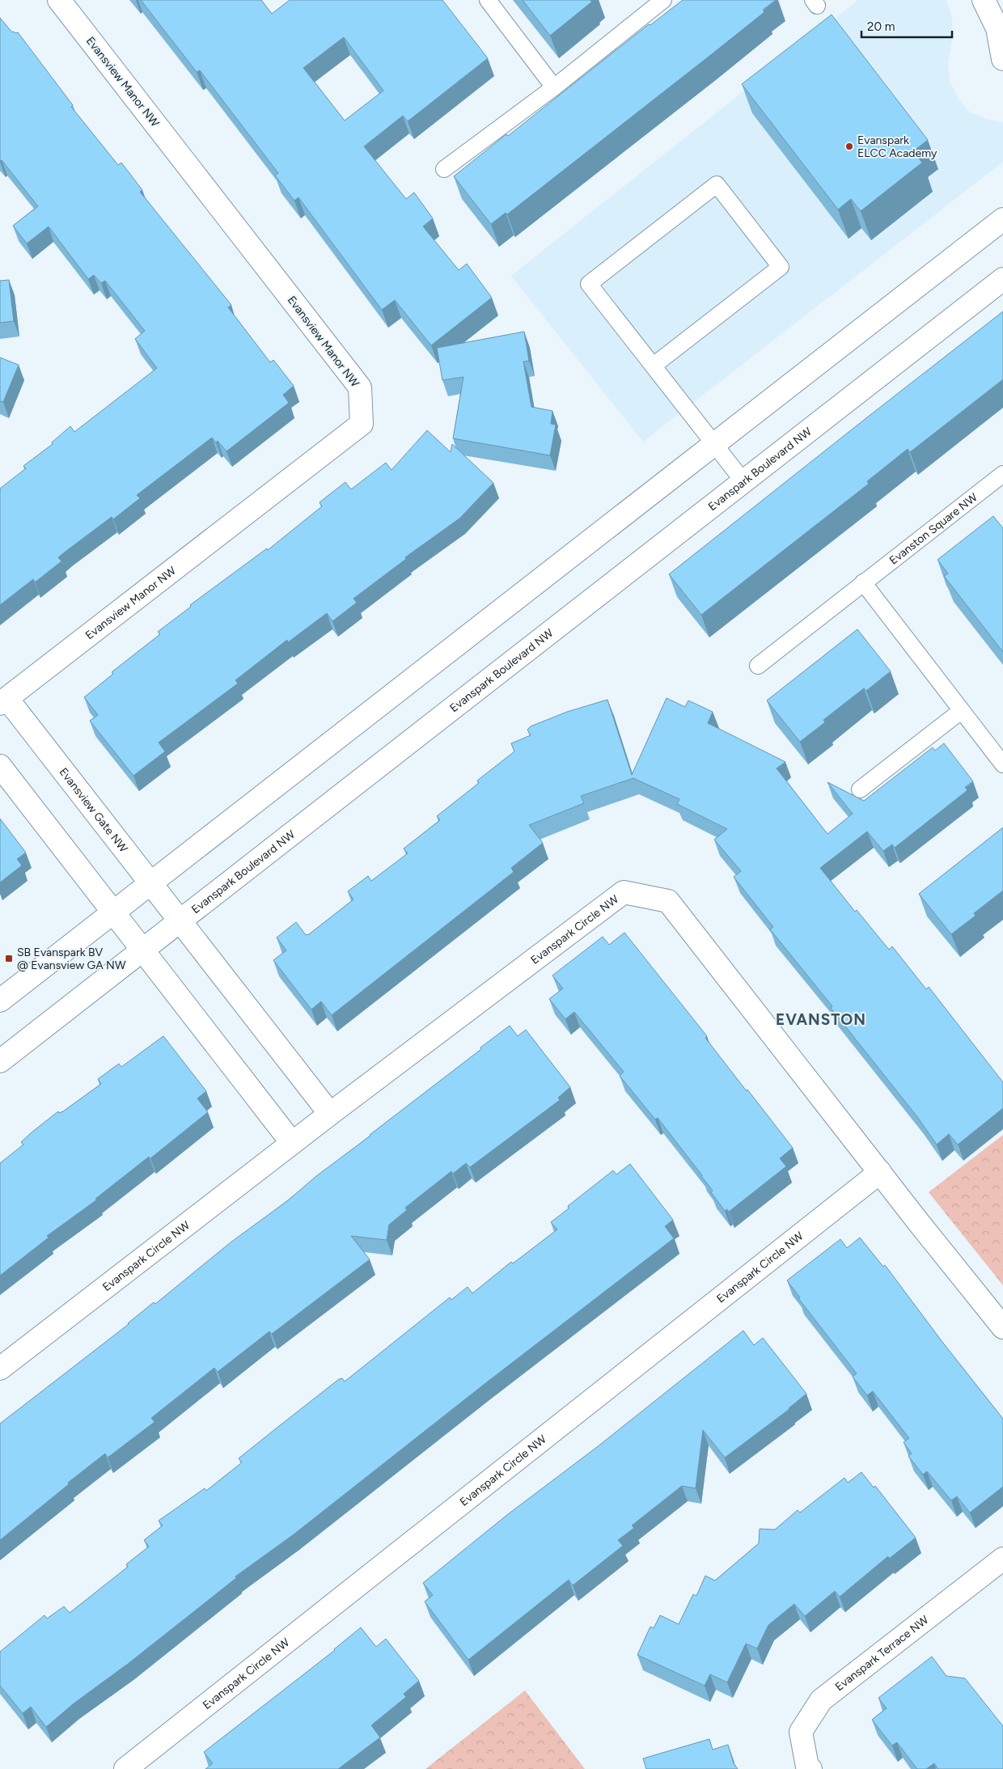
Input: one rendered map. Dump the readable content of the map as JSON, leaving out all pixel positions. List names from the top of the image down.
{
  "streets": {
    "street": [
      "Evansview Manor NW",
      "Evanspark Boulevard NW",
      "Evansview Gate NW",
      "Evanspark Circle NW",
      "Evanspark Terrace NW"
    ],
    "lane": ["Evanston Square NW"]
  },
  "crossings": [
    ["Evansview Manor NW", "Evansview Gate NW"],
    ["Evanspark Boulevard NW", "Evansview Gate NW"]
  ],
  "districts": ["EVANSTON"],
  "places": {
    "other": ["Evanspark ELCC Academy"],
    "transit": ["SB Evanspark BV @ Evansview GA NW"]
  },
  "scale_bar": "20 m"
}
